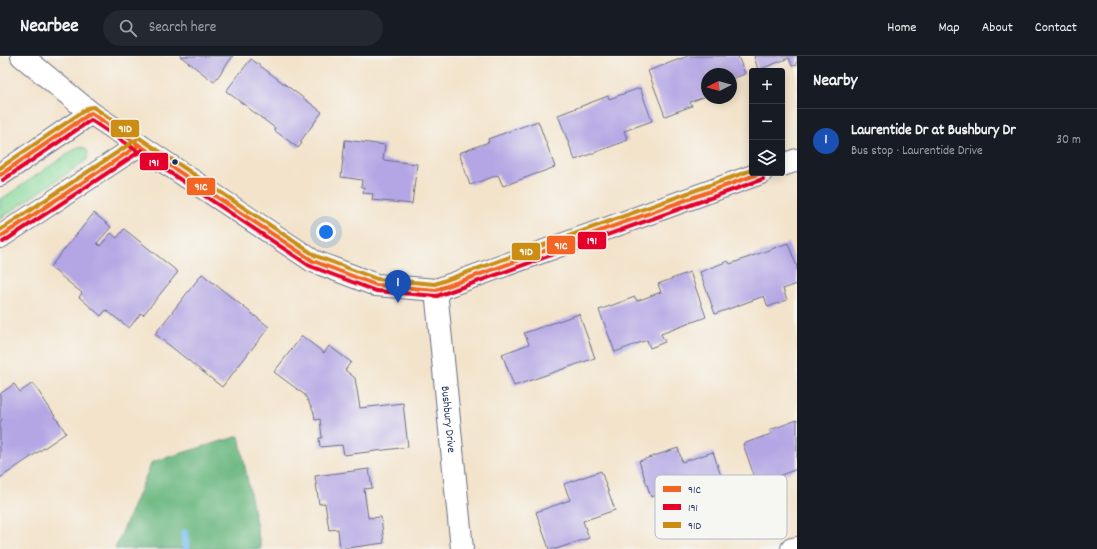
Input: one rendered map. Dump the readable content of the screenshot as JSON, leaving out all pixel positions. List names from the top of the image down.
{
  "streets": {
    "street": ["Bushbury Drive"]
  },
  "lines": ["transit line 91D", "transit line 91C", "transit line 191"],
  "legend": ["91C", "191", "91D"],
  "north": "left",
  "page": {
    "header": "Nearbee",
    "search": "Search here",
    "nav": [
      "Home",
      "Map",
      "About",
      "Contact"
    ],
    "heading": "Nearby",
    "map_buttons": ["+", "−"],
    "list": [
      {
        "mark": "1",
        "name": "Laurentide Dr at Bushbury Dr",
        "note": "Bus stop · Laurentide Drive",
        "value": "30 m"
      }
    ],
    "pins": "1"
  }
}
